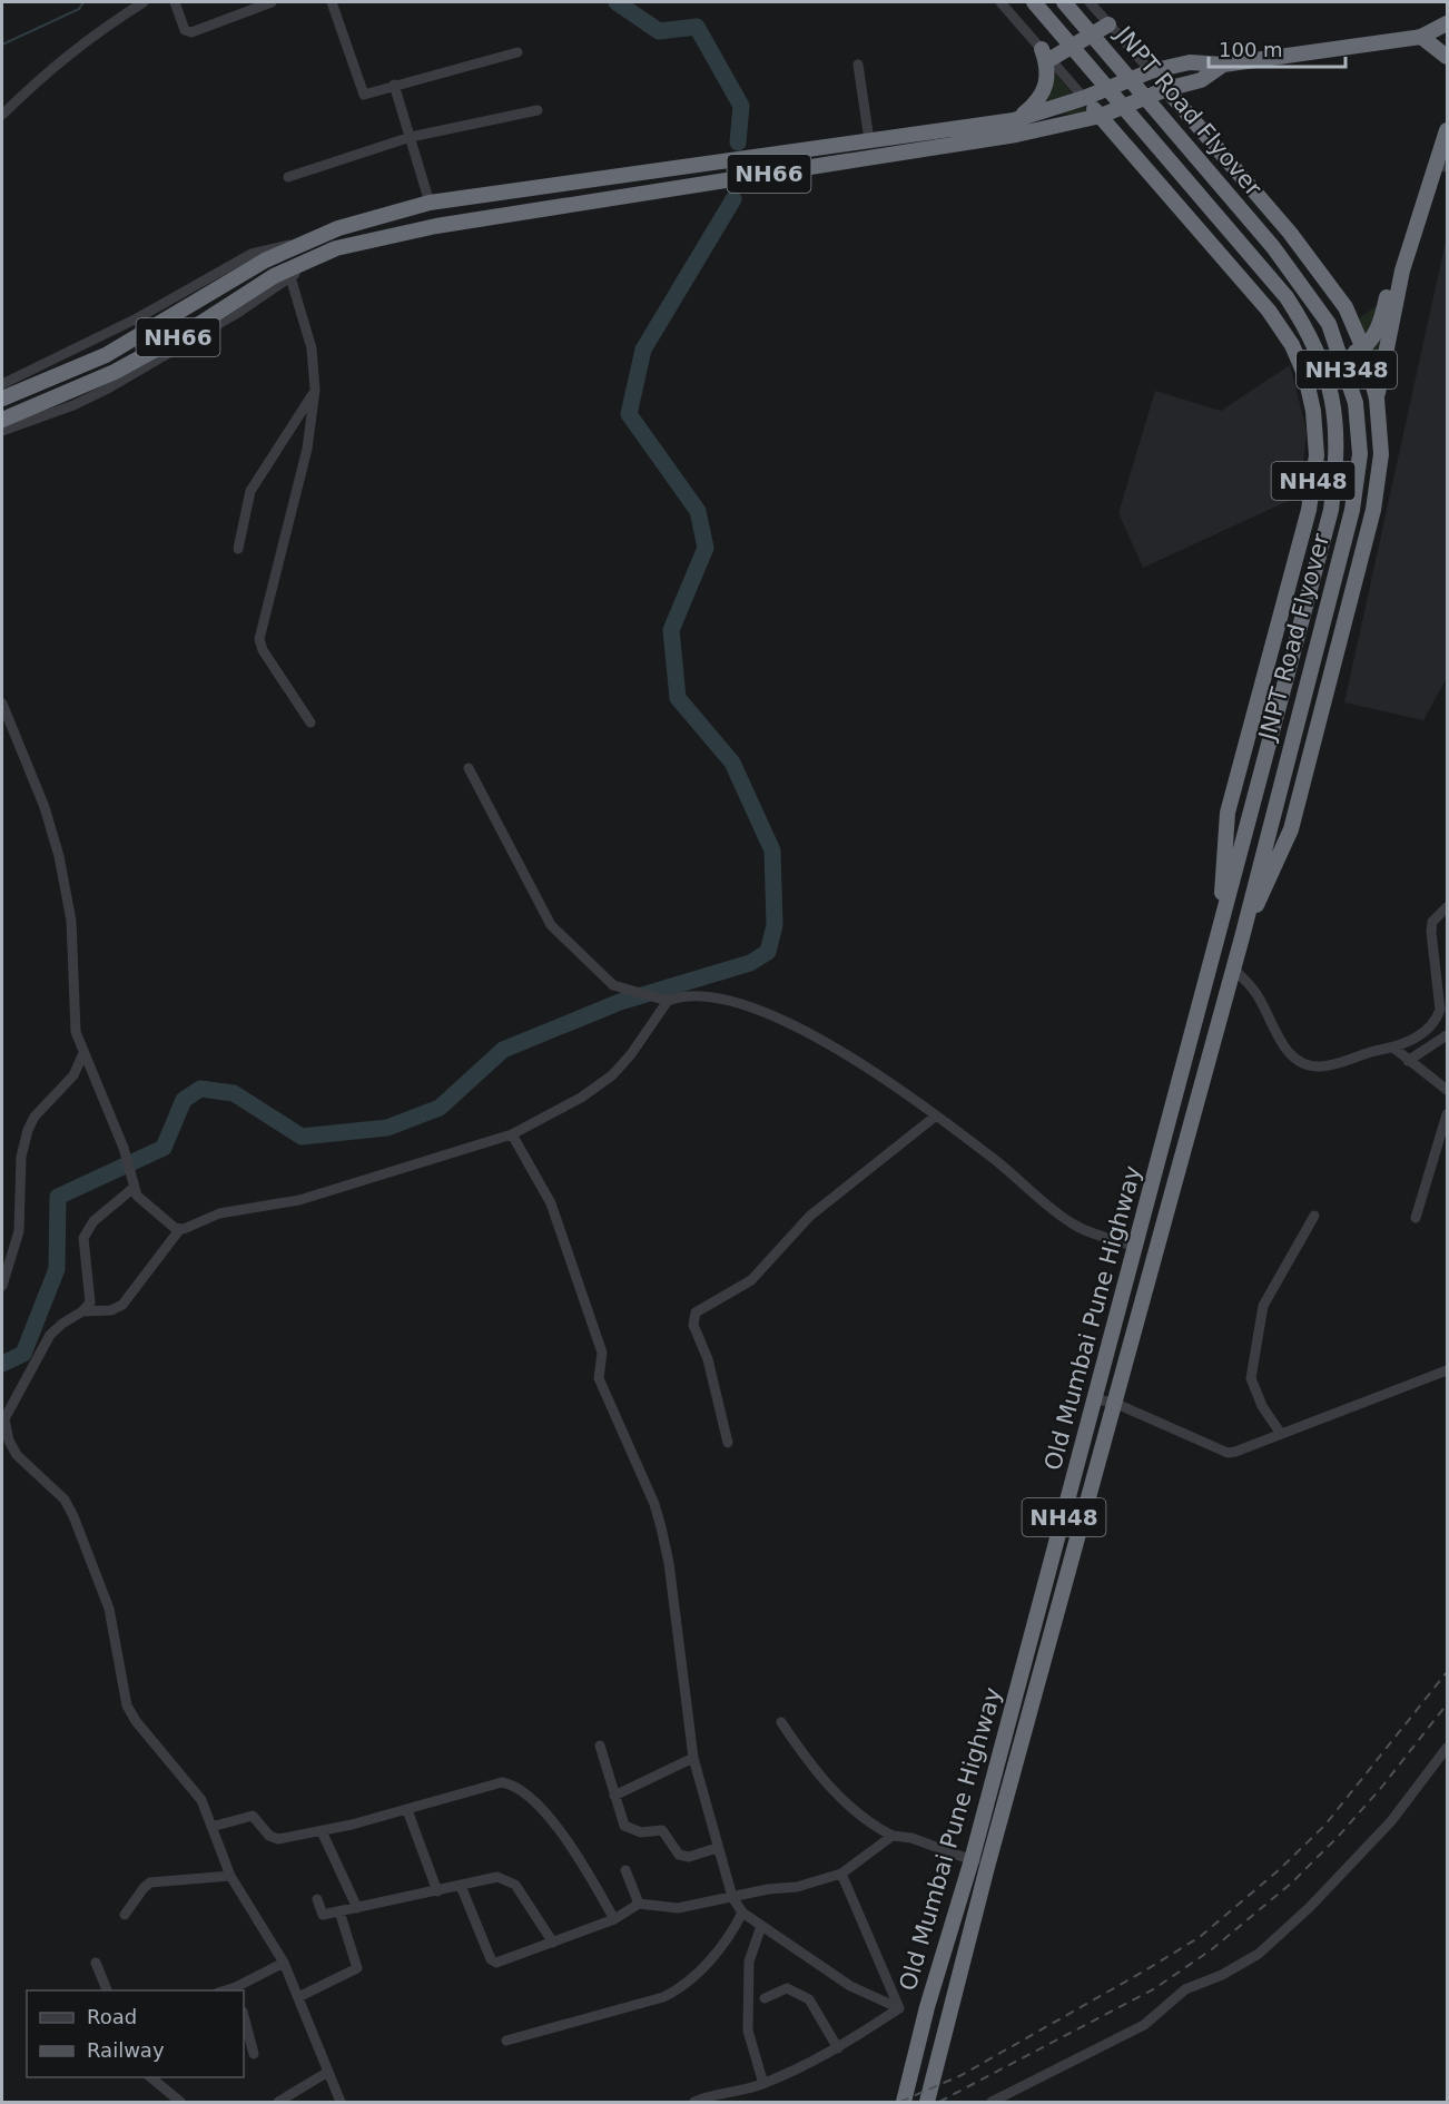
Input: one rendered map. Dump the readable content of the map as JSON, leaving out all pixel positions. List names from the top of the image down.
{
  "streets": {
    "highway": [
      "JNPT Road Flyover",
      "NH66",
      "NH348",
      "NH48",
      "Old Mumbai Pune Highway"
    ]
  },
  "crossings": [
    ["JNPT Road Flyover", "NH48"],
    ["JNPT Road Flyover", "Old Mumbai Pune Highway"],
    ["NH66", "NH48"],
    ["NH48", "Old Mumbai Pune Highway"]
  ],
  "legend": ["Road", "Railway"],
  "scale_bar": "100 m"
}
